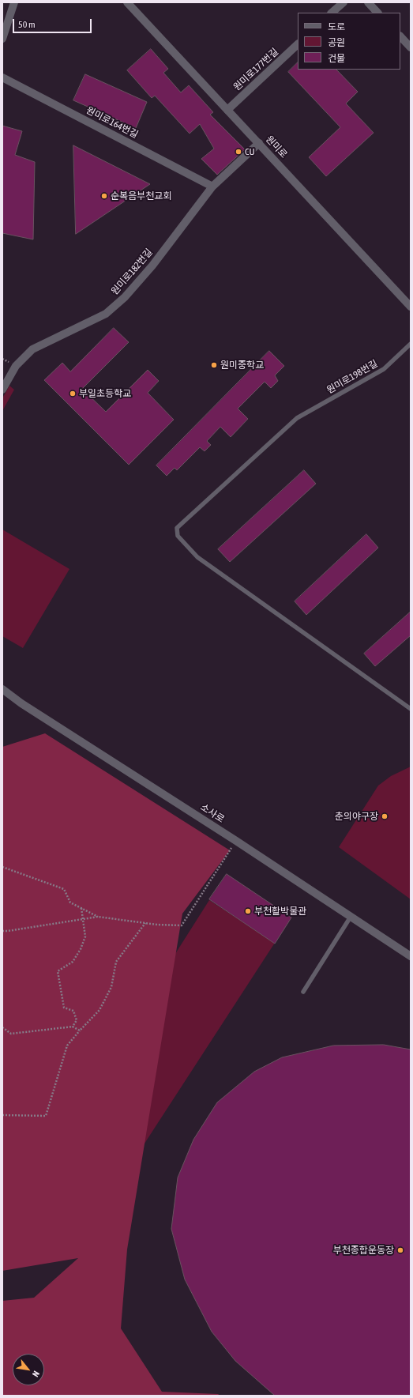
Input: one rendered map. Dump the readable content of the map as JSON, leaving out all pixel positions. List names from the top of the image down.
{
  "streets": {
    "street": [
      "원미로177번길",
      "원미로164번길",
      "원미로",
      "원미로182번길",
      "소사로"
    ],
    "lane": ["원미로198번길"]
  },
  "crossings": [
    ["원미로177번길", "원미로"],
    ["원미로164번길", "원미로182번길"],
    ["원미로", "원미로182번길"]
  ],
  "places": [
    "CU",
    "순복음부천교회",
    "원미중학교",
    "부일초등학교",
    "춘의야구장",
    "부천활박물관",
    "부천종합운동장"
  ],
  "legend": ["도로", "공원", "건물"],
  "scale_bar": "50 m",
  "north": "bottom right"
}
